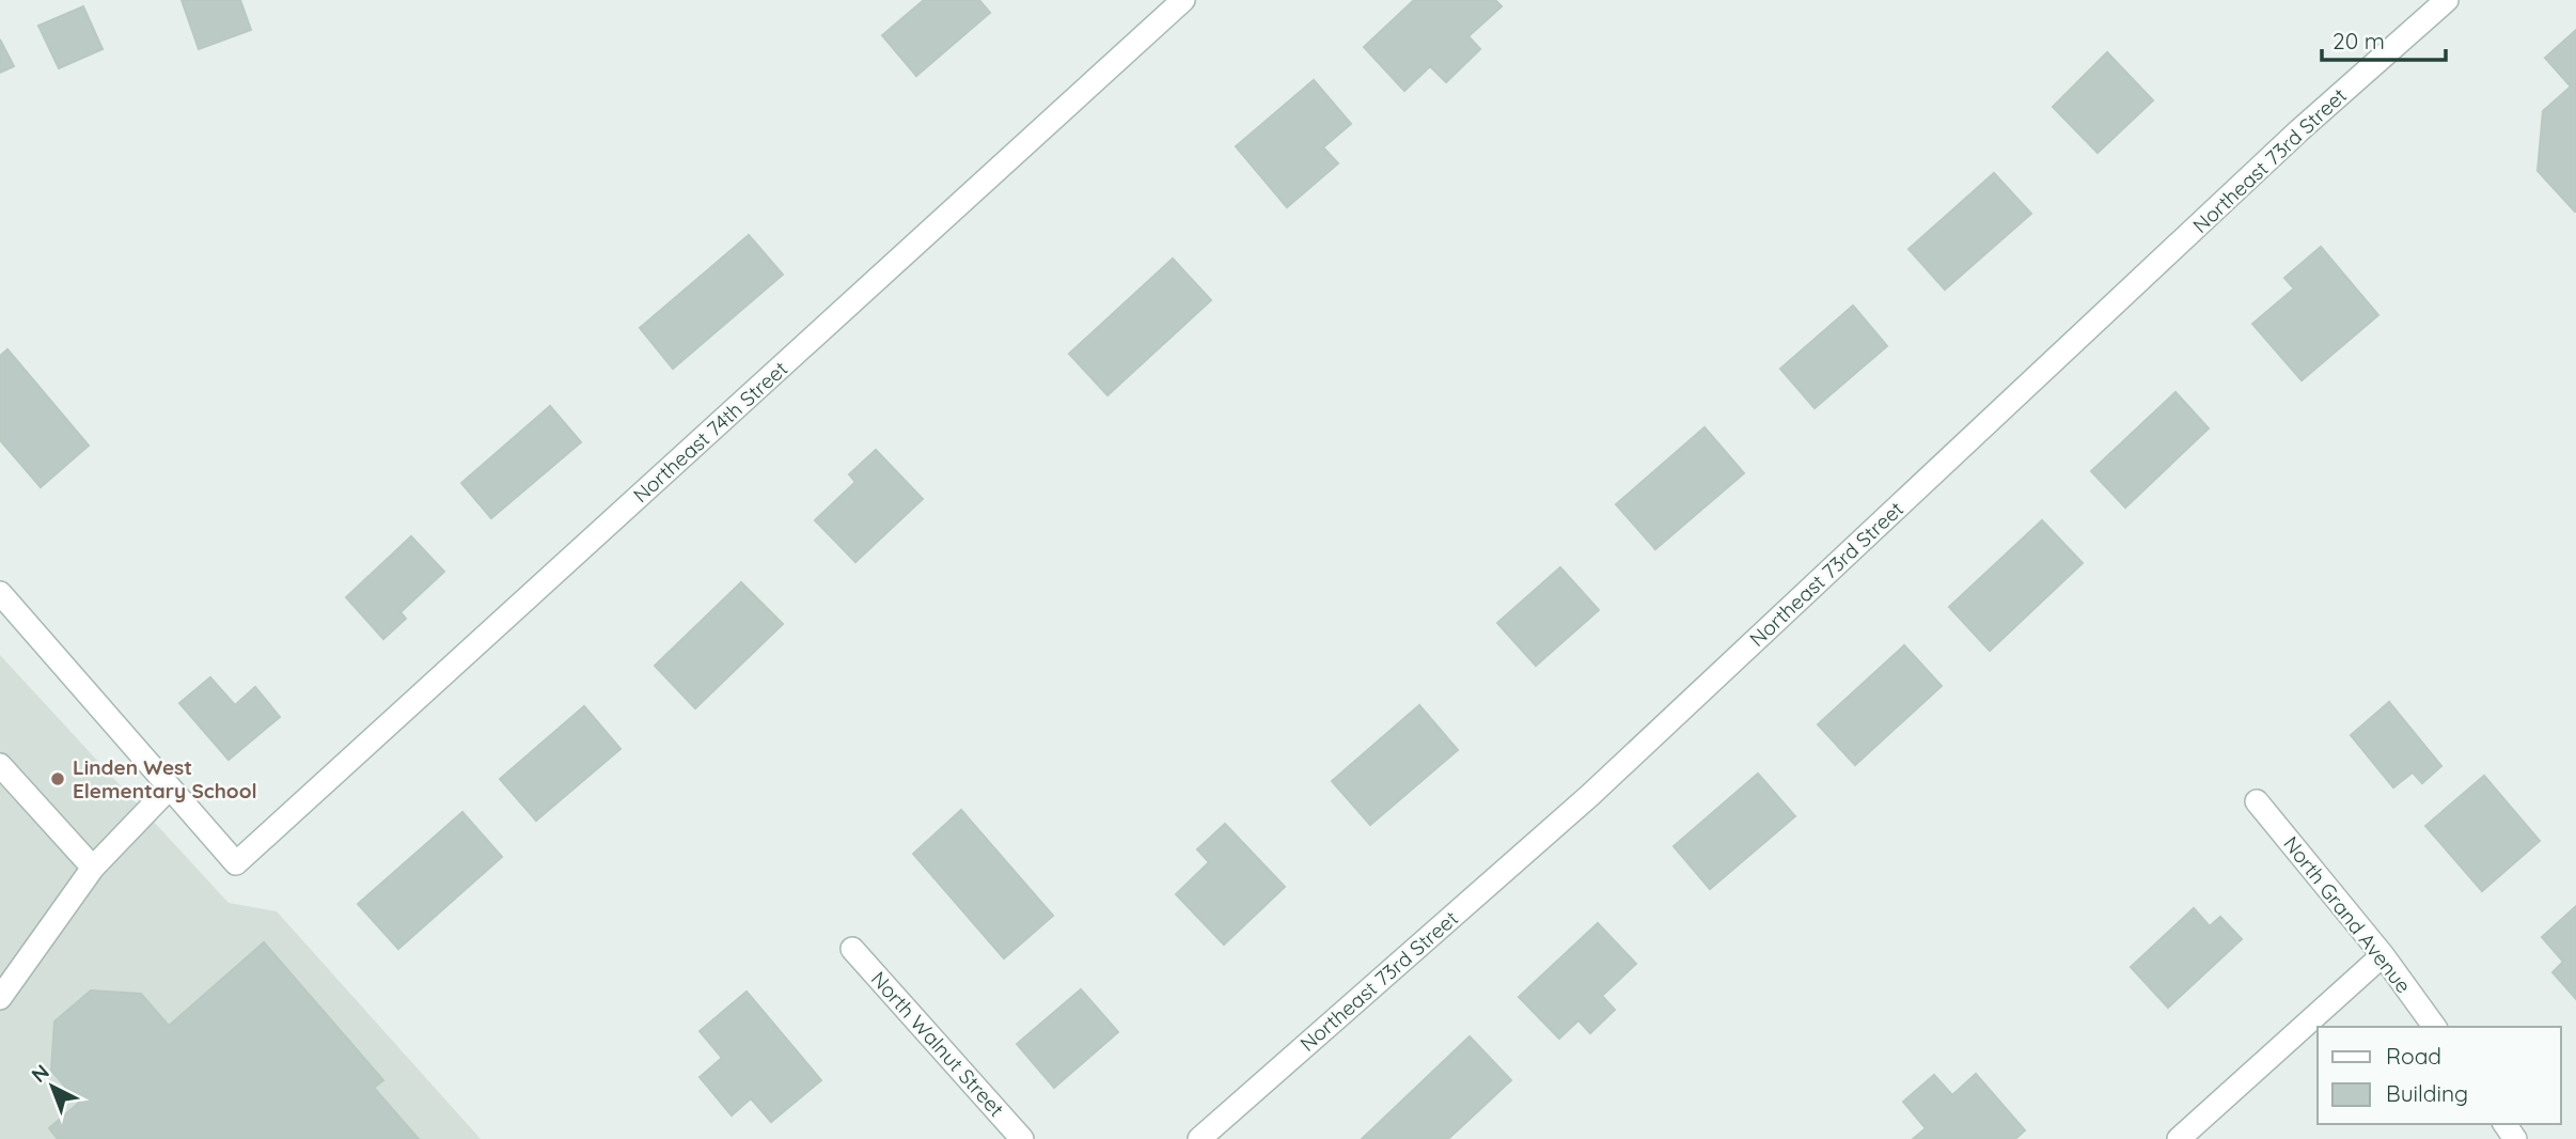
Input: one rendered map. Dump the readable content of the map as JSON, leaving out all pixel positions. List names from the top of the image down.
{
  "streets": {
    "street": [
      "Northeast 73rd Street",
      "Northeast 74th Street",
      "North Grand Avenue",
      "North Walnut Street"
    ]
  },
  "places": ["Linden West Elementary School"],
  "legend": ["Road", "Building"],
  "scale_bar": "20 m",
  "north": "top left"
}
